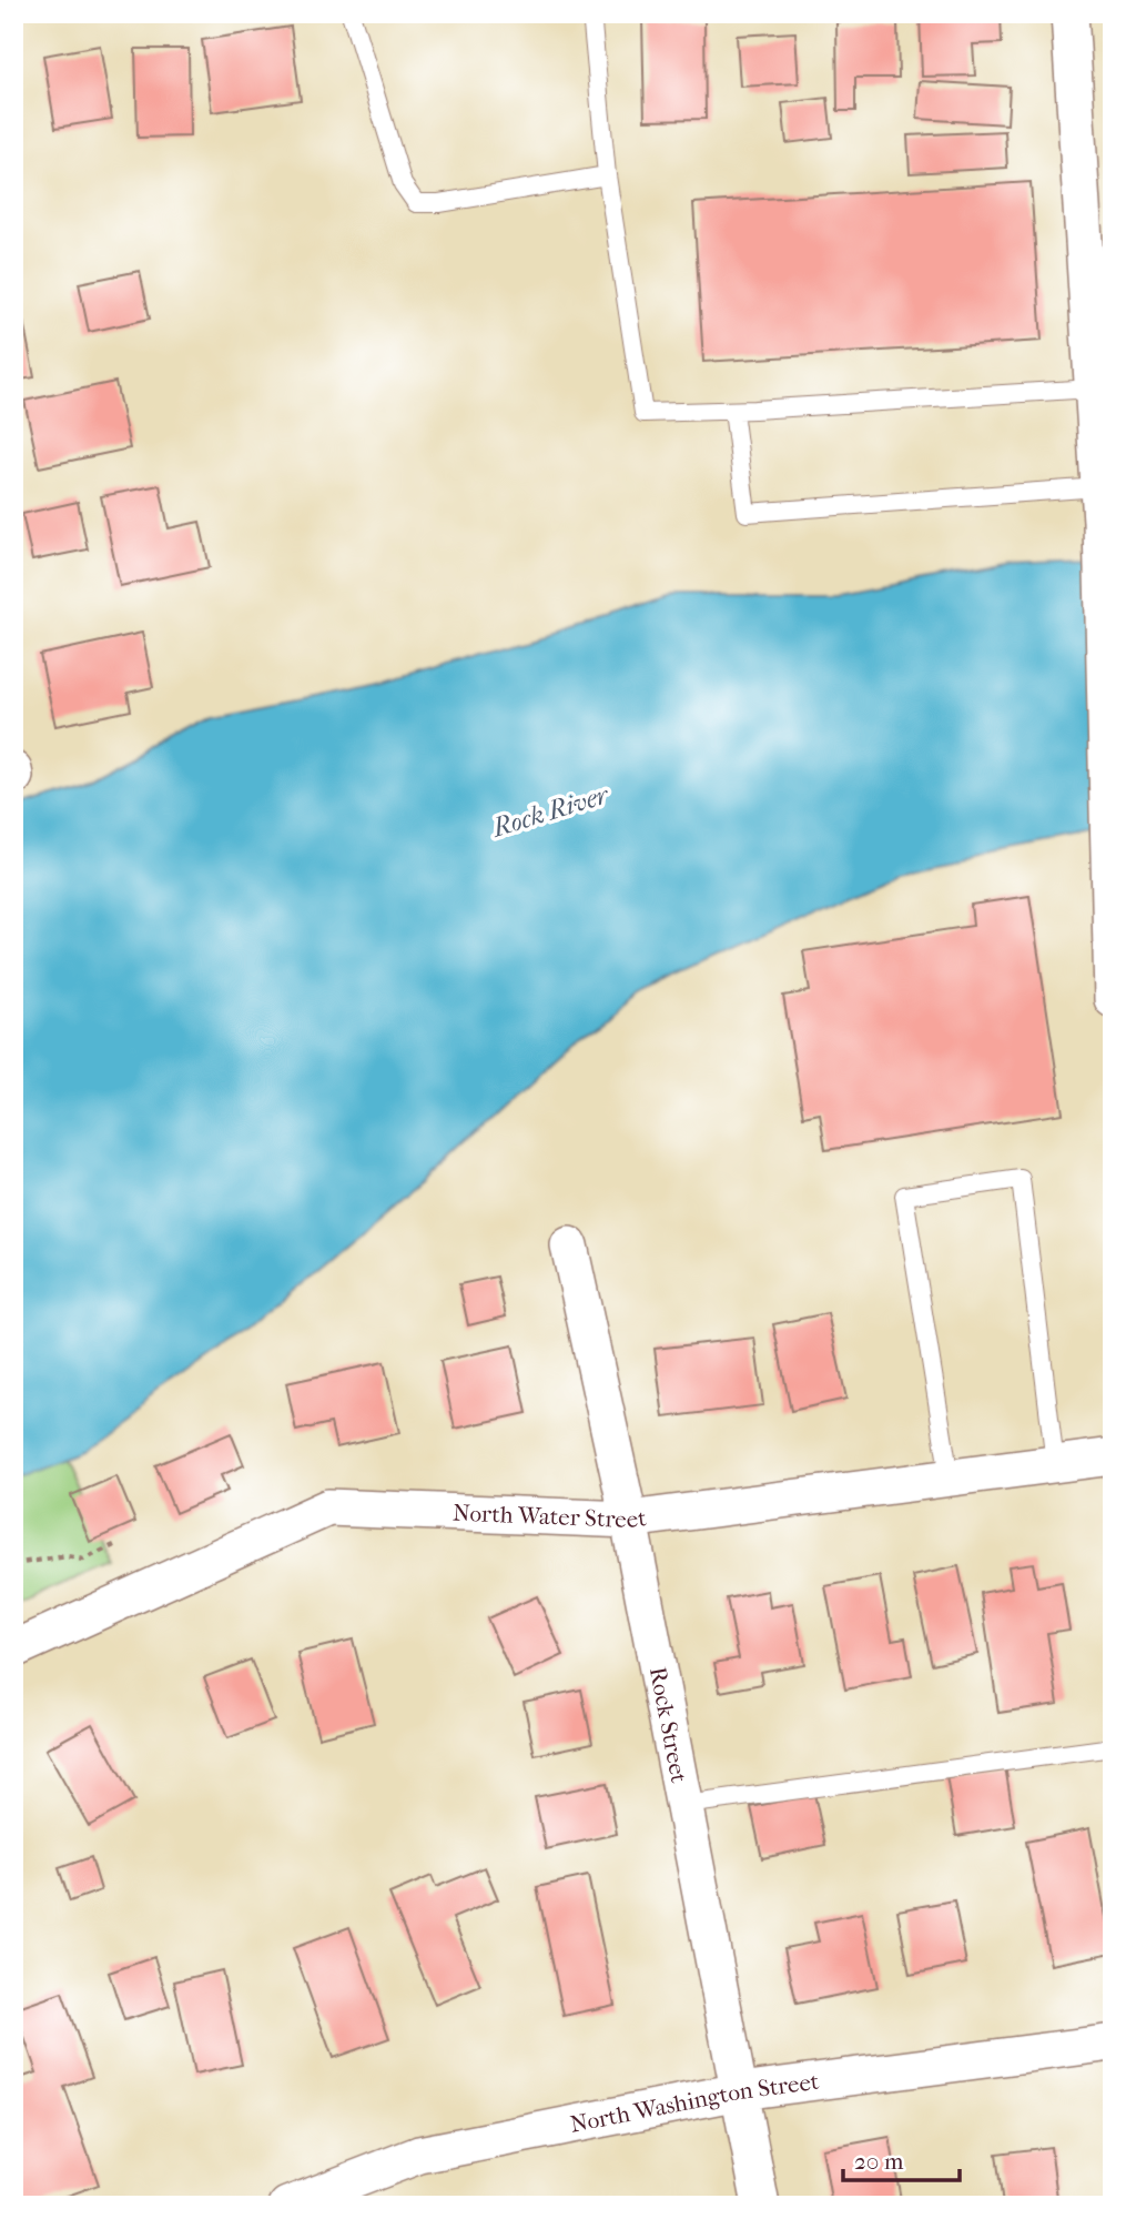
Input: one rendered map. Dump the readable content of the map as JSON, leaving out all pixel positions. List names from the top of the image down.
{
  "streets": {
    "street": ["North Water Street", "Rock Street", "North Washington Street"]
  },
  "crossings": [
    ["North Water Street", "Rock Street"],
    ["Rock Street", "North Washington Street"]
  ],
  "water": ["Rock River"],
  "scale_bar": "20 m"
}
